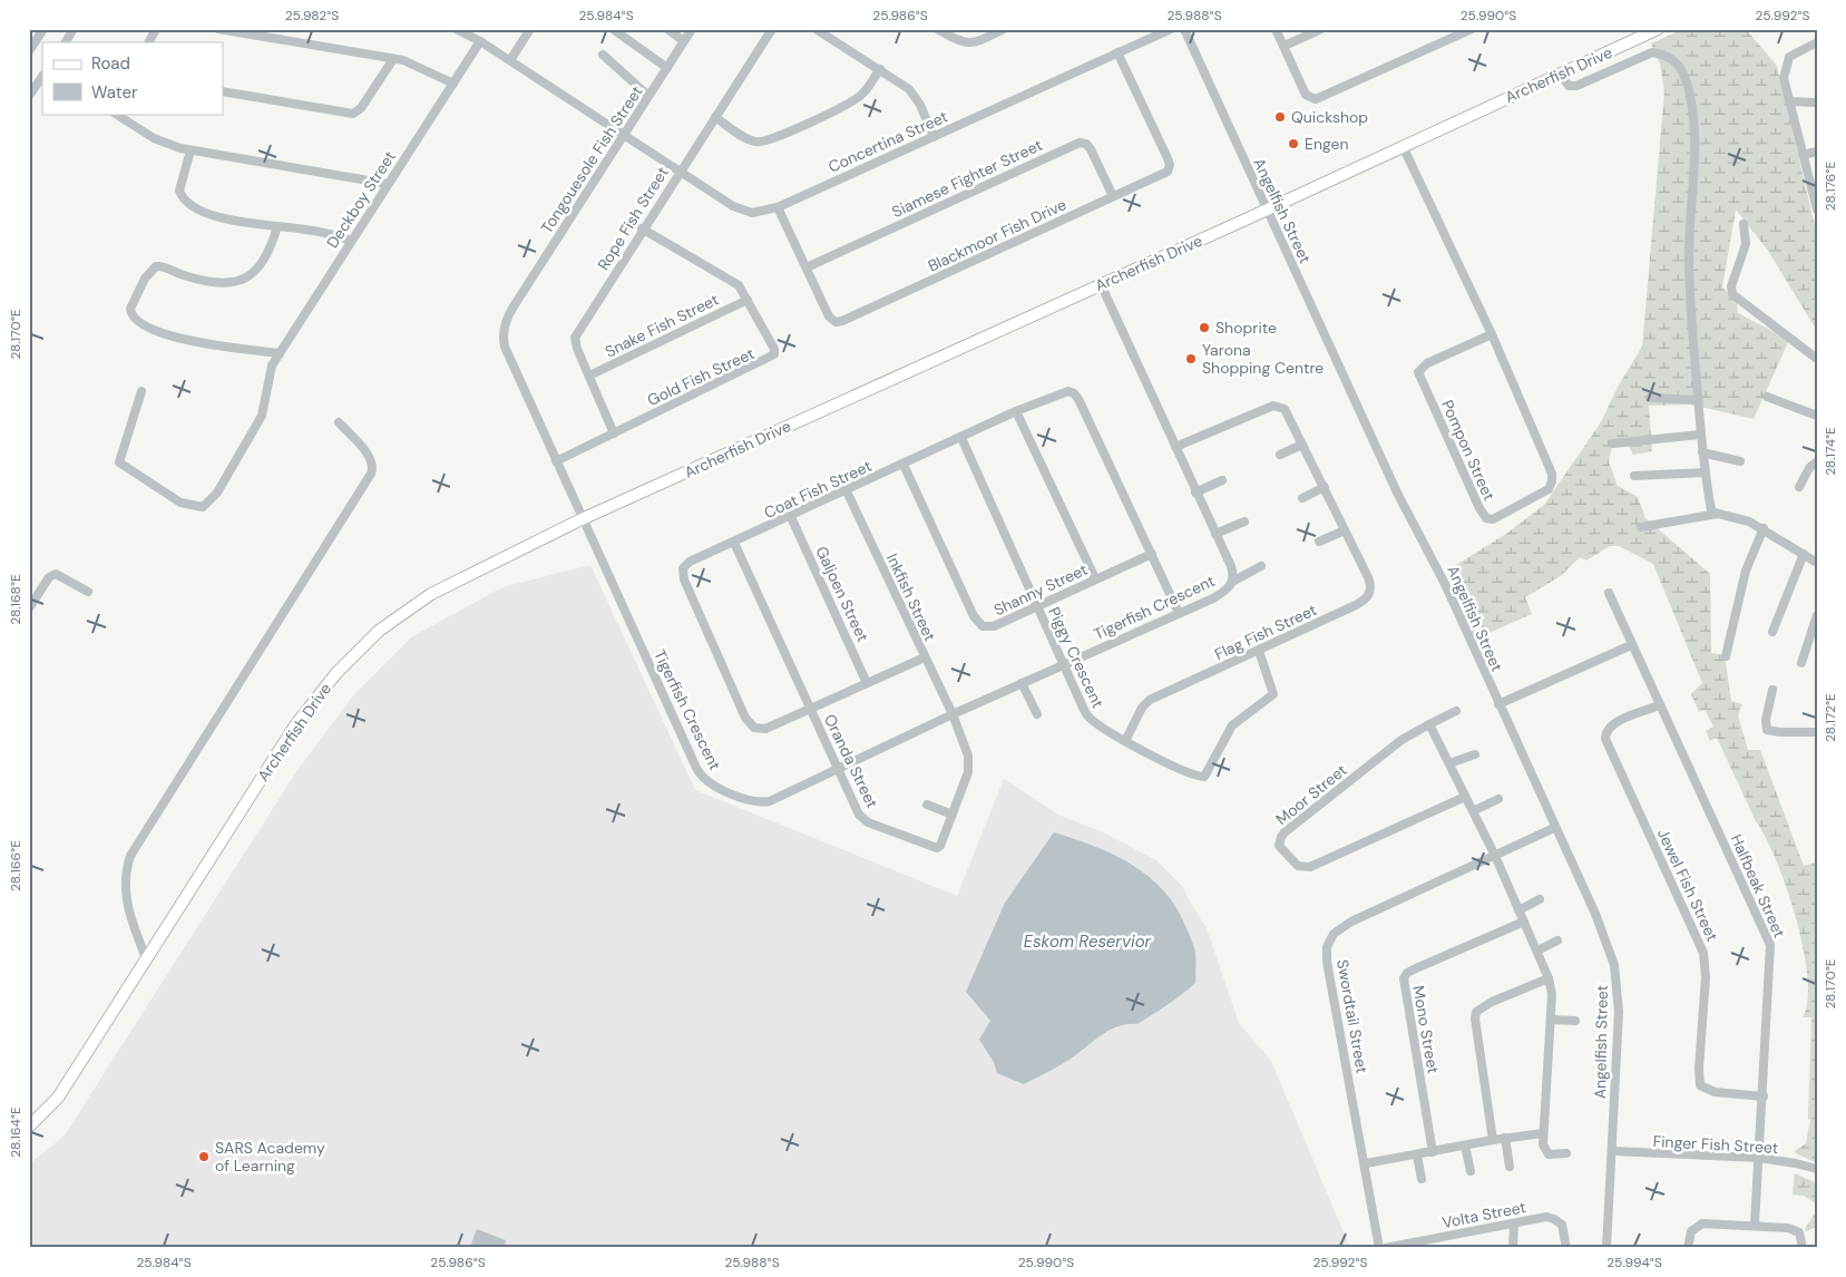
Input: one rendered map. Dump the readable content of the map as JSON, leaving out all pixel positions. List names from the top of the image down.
{
  "streets": {
    "street": [
      "Archerfish Drive",
      "Concertina Street",
      "Tongouesole Fish Street",
      "Siamese Fighter Street",
      "Deckboy Street",
      "Angelfish Street",
      "Rope Fish Street",
      "Blackmoor Fish Drive",
      "Snake Fish Street",
      "Gold Fish Street",
      "Pompon Street",
      "Coat Fish Street",
      "Shanny Street",
      "Galjoen Street",
      "Inkfish Street",
      "Tigerfish Crescent",
      "Flag Fish Street",
      "Piggy Crescent",
      "Oranda Street",
      "Moor Street",
      "Jewel Fish Street",
      "Halfbeak Street",
      "Swordtail Street",
      "Mono Street",
      "Finger Fish Street",
      "Volta Street"
    ]
  },
  "crossings": [
    ["Archerfish Drive", "Tongouesole Fish Street"],
    ["Archerfish Drive", "Angelfish Street"],
    ["Archerfish Drive", "Pompon Street"],
    ["Archerfish Drive", "Tigerfish Crescent"],
    ["Concertina Street", "Tongouesole Fish Street"],
    ["Concertina Street", "Deckboy Street"],
    ["Concertina Street", "Rope Fish Street"],
    ["Concertina Street", "Blackmoor Fish Drive"],
    ["Tongouesole Fish Street", "Gold Fish Street"],
    ["Tongouesole Fish Street", "Tigerfish Crescent"],
    ["Siamese Fighter Street", "Blackmoor Fish Drive"],
    ["Angelfish Street", "Swordtail Street"],
    ["Angelfish Street", "Finger Fish Street"],
    ["Rope Fish Street", "Snake Fish Street"],
    ["Rope Fish Street", "Gold Fish Street"],
    ["Snake Fish Street", "Gold Fish Street"],
    ["Coat Fish Street", "Shanny Street"],
    ["Coat Fish Street", "Galjoen Street"],
    ["Coat Fish Street", "Inkfish Street"],
    ["Coat Fish Street", "Tigerfish Crescent"],
    ["Coat Fish Street", "Piggy Crescent"],
    ["Coat Fish Street", "Oranda Street"],
    ["Shanny Street", "Piggy Crescent"],
    ["Inkfish Street", "Tigerfish Crescent"],
    ["Inkfish Street", "Oranda Street"],
    ["Tigerfish Crescent", "Flag Fish Street"],
    ["Tigerfish Crescent", "Piggy Crescent"],
    ["Tigerfish Crescent", "Oranda Street"],
    ["Flag Fish Street", "Piggy Crescent"],
    ["Jewel Fish Street", "Halfbeak Street"],
    ["Halfbeak Street", "Finger Fish Street"]
  ],
  "water": ["Eskom Reservior"],
  "places": [
    "Quickshop",
    "Engen",
    "Shoprite",
    "Yarona Shopping Centre",
    "SARS Academy of Learning"
  ],
  "legend": ["Road", "Water"],
  "coordinates": [
    "25.982°S",
    "25.984°S",
    "25.986°S",
    "25.988°S",
    "25.990°S",
    "25.992°S",
    "28.176°E",
    "28.170°E",
    "28.174°E",
    "28.168°E",
    "28.172°E",
    "28.166°E",
    "28.164°E",
    "25.994°S"
  ]
}
